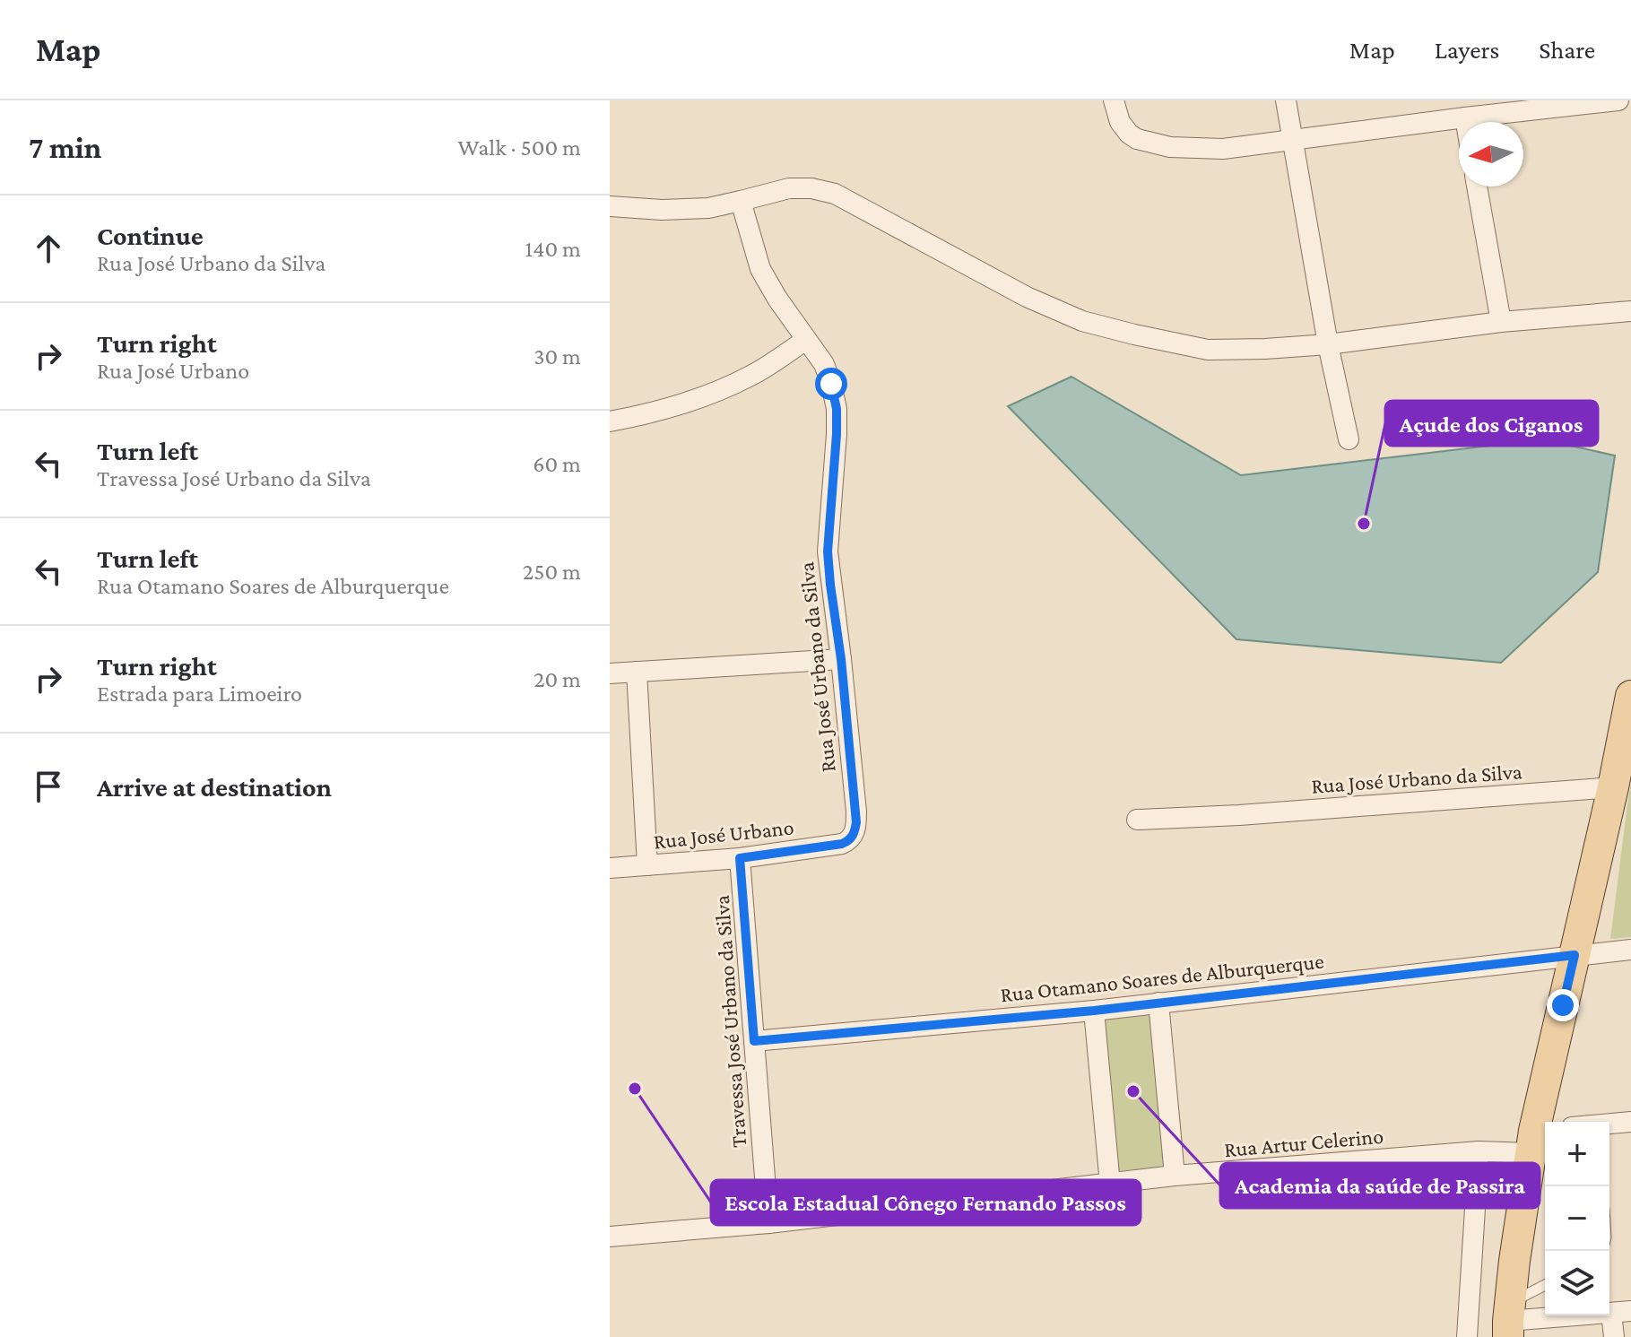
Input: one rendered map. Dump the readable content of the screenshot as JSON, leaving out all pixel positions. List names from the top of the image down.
{
  "streets": {
    "street": [
      "Rua José Urbano da Silva",
      "Rua José Urbano",
      "Rua Otamano Soares de Alburquerque",
      "Travessa José Urbano da Silva",
      "Rua Artur Celerino"
    ]
  },
  "crossings": [
    ["Rua José Urbano da Silva", "Rua José Urbano"],
    ["Rua José Urbano", "Travessa José Urbano da Silva"],
    ["Rua Otamano Soares de Alburquerque", "Travessa José Urbano da Silva"],
    ["Travessa José Urbano da Silva", "Rua Artur Celerino"]
  ],
  "places": ["Açude dos Ciganos", "Escola Estadual Cônego Fernando Passos", "Academia da saúde de Passira"],
  "north": "left",
  "page": {
    "header": "Map",
    "nav": ["Map", "Layers", "Share"],
    "heading": ["7 min", "Walk · 500 m"],
    "list": [
      ["Continue", "Rua José Urbano da Silva", "140 m"],
      ["Turn right", "Rua José Urbano", "30 m"],
      ["Turn left", "Travessa José Urbano da Silva", "60 m"],
      ["Turn left", "Rua Otamano Soares de Alburquerque", "250 m"],
      ["Turn right", "Estrada para Limoeiro", "20 m"],
      "Arrive at destination"
    ],
    "map_buttons": ["+", "−"]
  }
}
